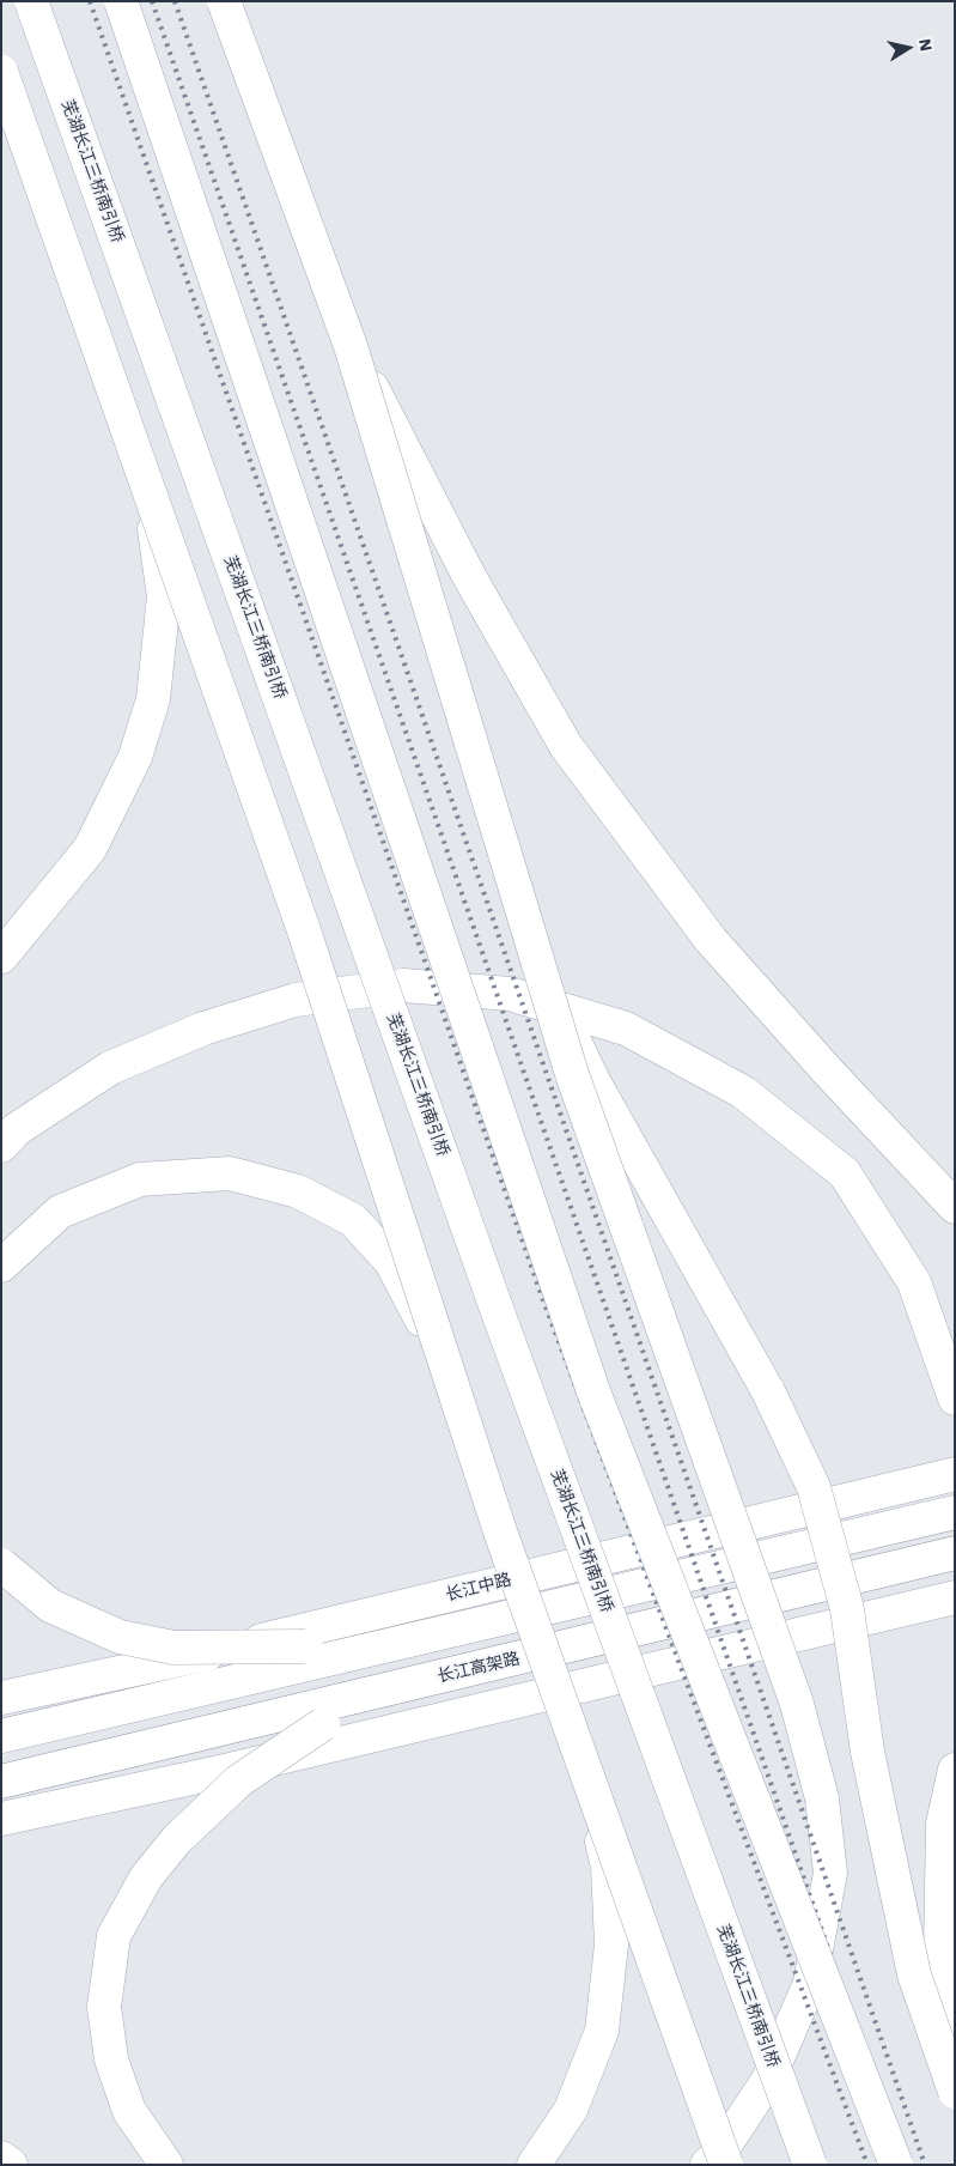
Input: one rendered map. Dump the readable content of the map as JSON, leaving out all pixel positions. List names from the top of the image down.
{
  "streets": {
    "main road": ["芜湖长江三桥南引桥", "长江中路", "长江高架路"]
  },
  "north": "right"
}
